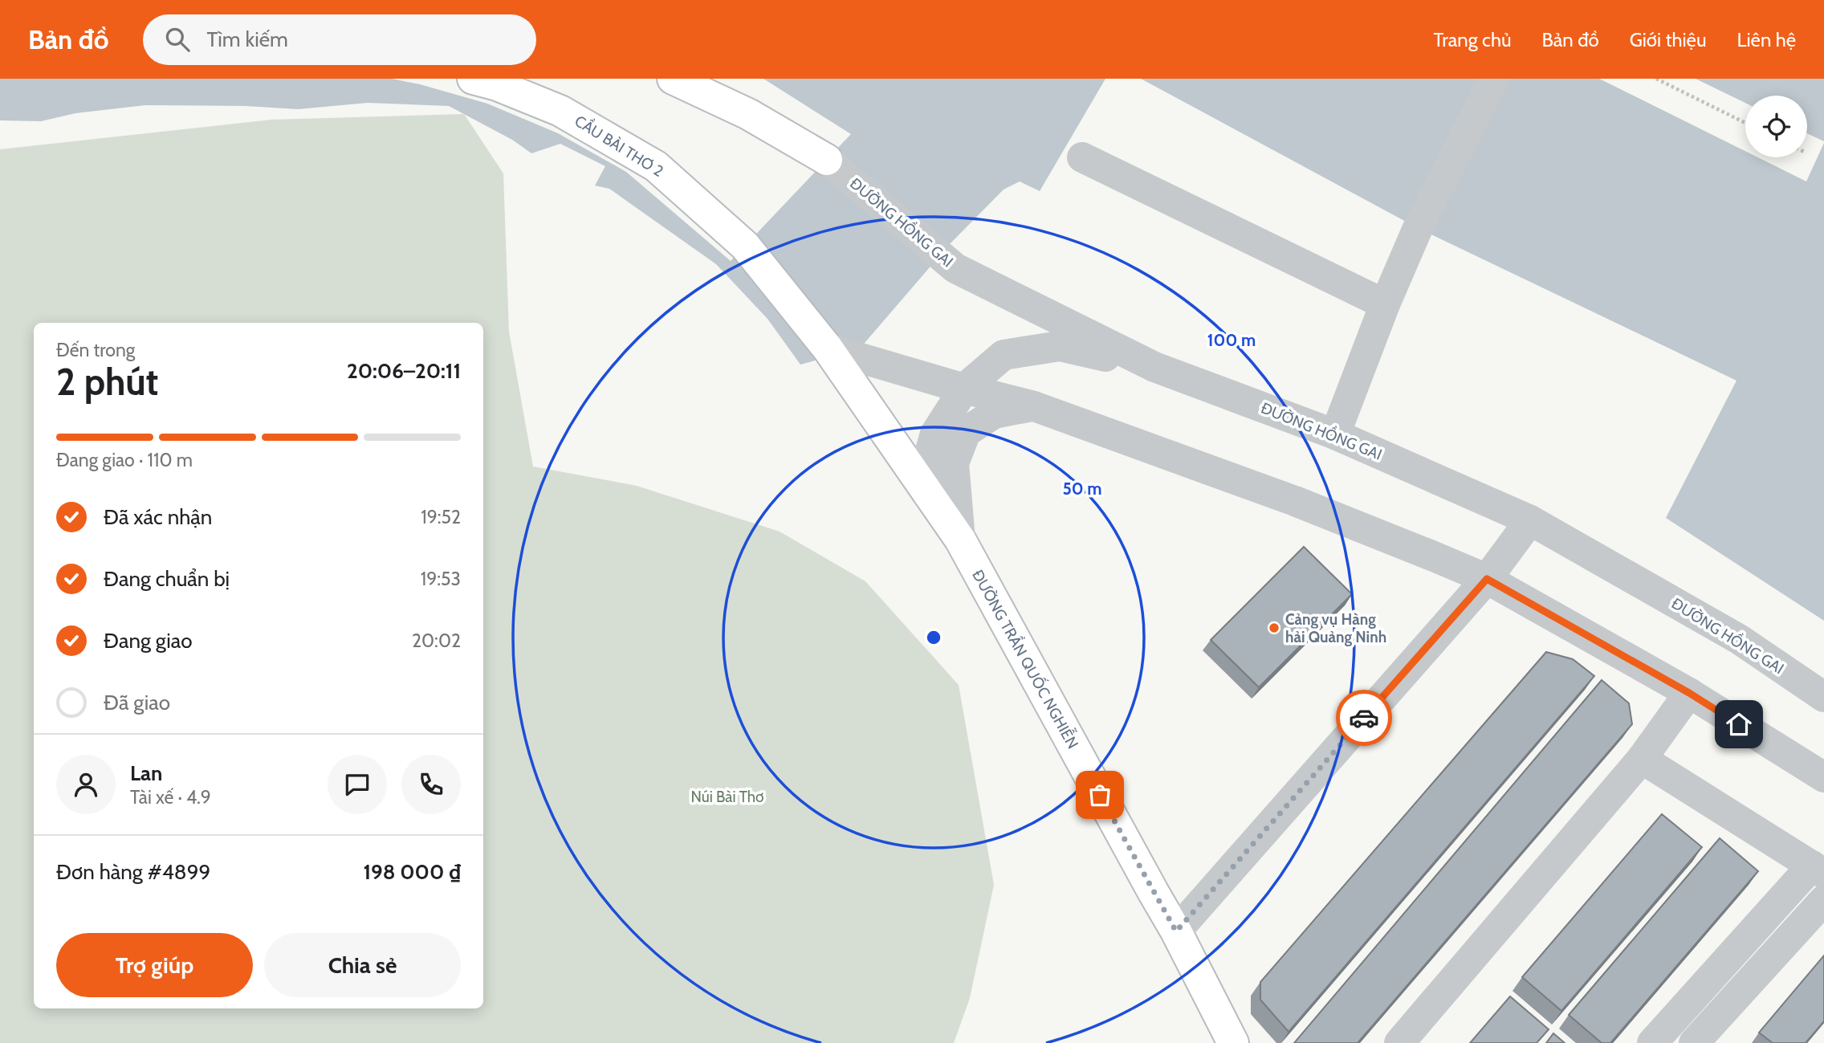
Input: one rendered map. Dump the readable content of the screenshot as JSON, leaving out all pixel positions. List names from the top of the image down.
{
  "streets": {
    "main road": ["CẦU BÀI THƠ 2", "ĐƯỜNG TRẦN QUỐC NGHIỄN"],
    "street": ["ĐƯỜNG HỒNG GAI"]
  },
  "crossings": [
    ["CẦU BÀI THƠ 2", "ĐƯỜNG TRẦN QUỐC NGHIỄN"]
  ],
  "parks": ["Núi Bài Thơ"],
  "places": ["Cảng vụ Hàng hải Quảng Ninh"],
  "page": {
    "header": "Bản đồ",
    "search": "Tìm kiếm",
    "nav": [
      "Trang chủ",
      "Bản đồ",
      "Giới thiệu",
      "Liên hệ"
    ],
    "heading": ["2 phút", "Đến trong", "20:06–20:11"],
    "panel": [
      "Lan",
      "Tài xế · 4.9",
      "Đơn hàng #4899",
      "198 000 ₫"
    ],
    "bar": "Đang giao · 110 m",
    "list": [
      ["Đã xác nhận", "19:52"],
      ["Đang chuẩn bị", "19:53"],
      ["Đang giao", "20:02"],
      "Đã giao"
    ],
    "buttons": ["Trợ giúp", "Chia sẻ"]
  },
  "rings": ["100 m", "50 m"]
}
